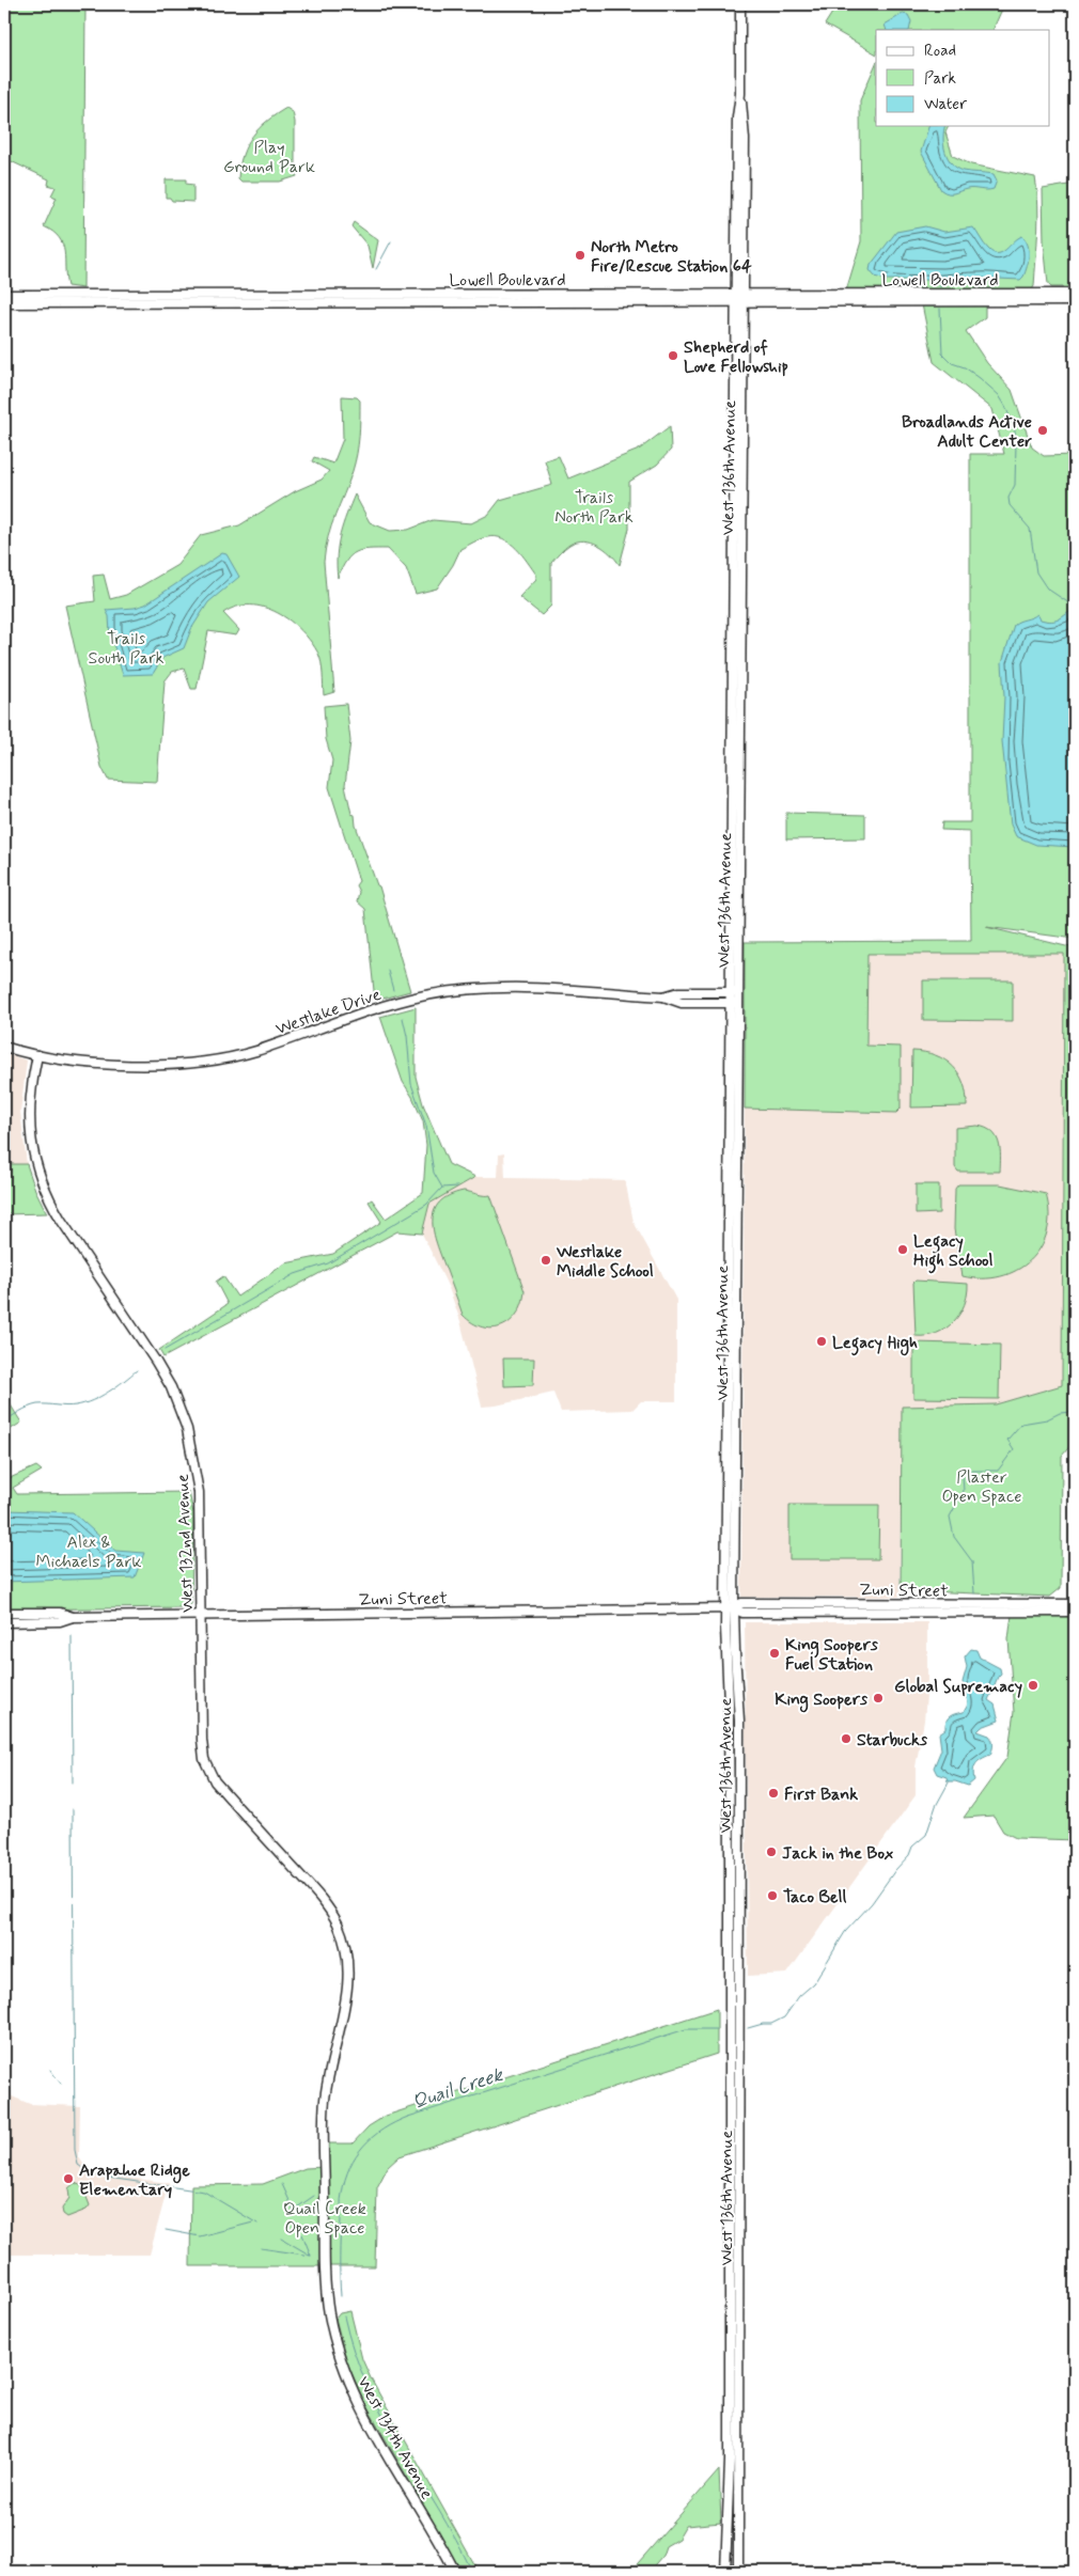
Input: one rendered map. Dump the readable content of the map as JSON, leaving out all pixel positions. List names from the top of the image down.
{
  "streets": {
    "main road": [
      "Lowell Boulevard",
      "West 136th Avenue",
      "Westlake Drive",
      "West 132nd Avenue",
      "Zuni Street",
      "West 134th Avenue"
    ]
  },
  "crossings": [
    ["Lowell Boulevard", "West 136th Avenue"],
    ["West 136th Avenue", "Westlake Drive"],
    ["West 136th Avenue", "Zuni Street"],
    ["Westlake Drive", "West 132nd Avenue"],
    ["West 132nd Avenue", "Zuni Street"],
    ["West 132nd Avenue", "West 134th Avenue"]
  ],
  "water": ["Quail Creek"],
  "parks": [
    "Play Ground Park",
    "Trails North Park",
    "Trails South Park",
    "Plaster Open Space",
    "Alex & Michaels Park",
    "Quail Creek Open Space"
  ],
  "places": [
    "North Metro Fire/Rescue Station 64",
    "Shepherd of Love Fellowship",
    "Broadlands Active Adult Center",
    "Legacy High School",
    "Westlake Middle School",
    "Legacy High",
    "King Soopers Fuel Station",
    "Global Supremacy",
    "King Soopers",
    "Starbucks",
    "First Bank",
    "Jack in the Box",
    "Taco Bell",
    "Arapahoe Ridge Elementary"
  ],
  "legend": ["Road", "Park", "Water"]
}
